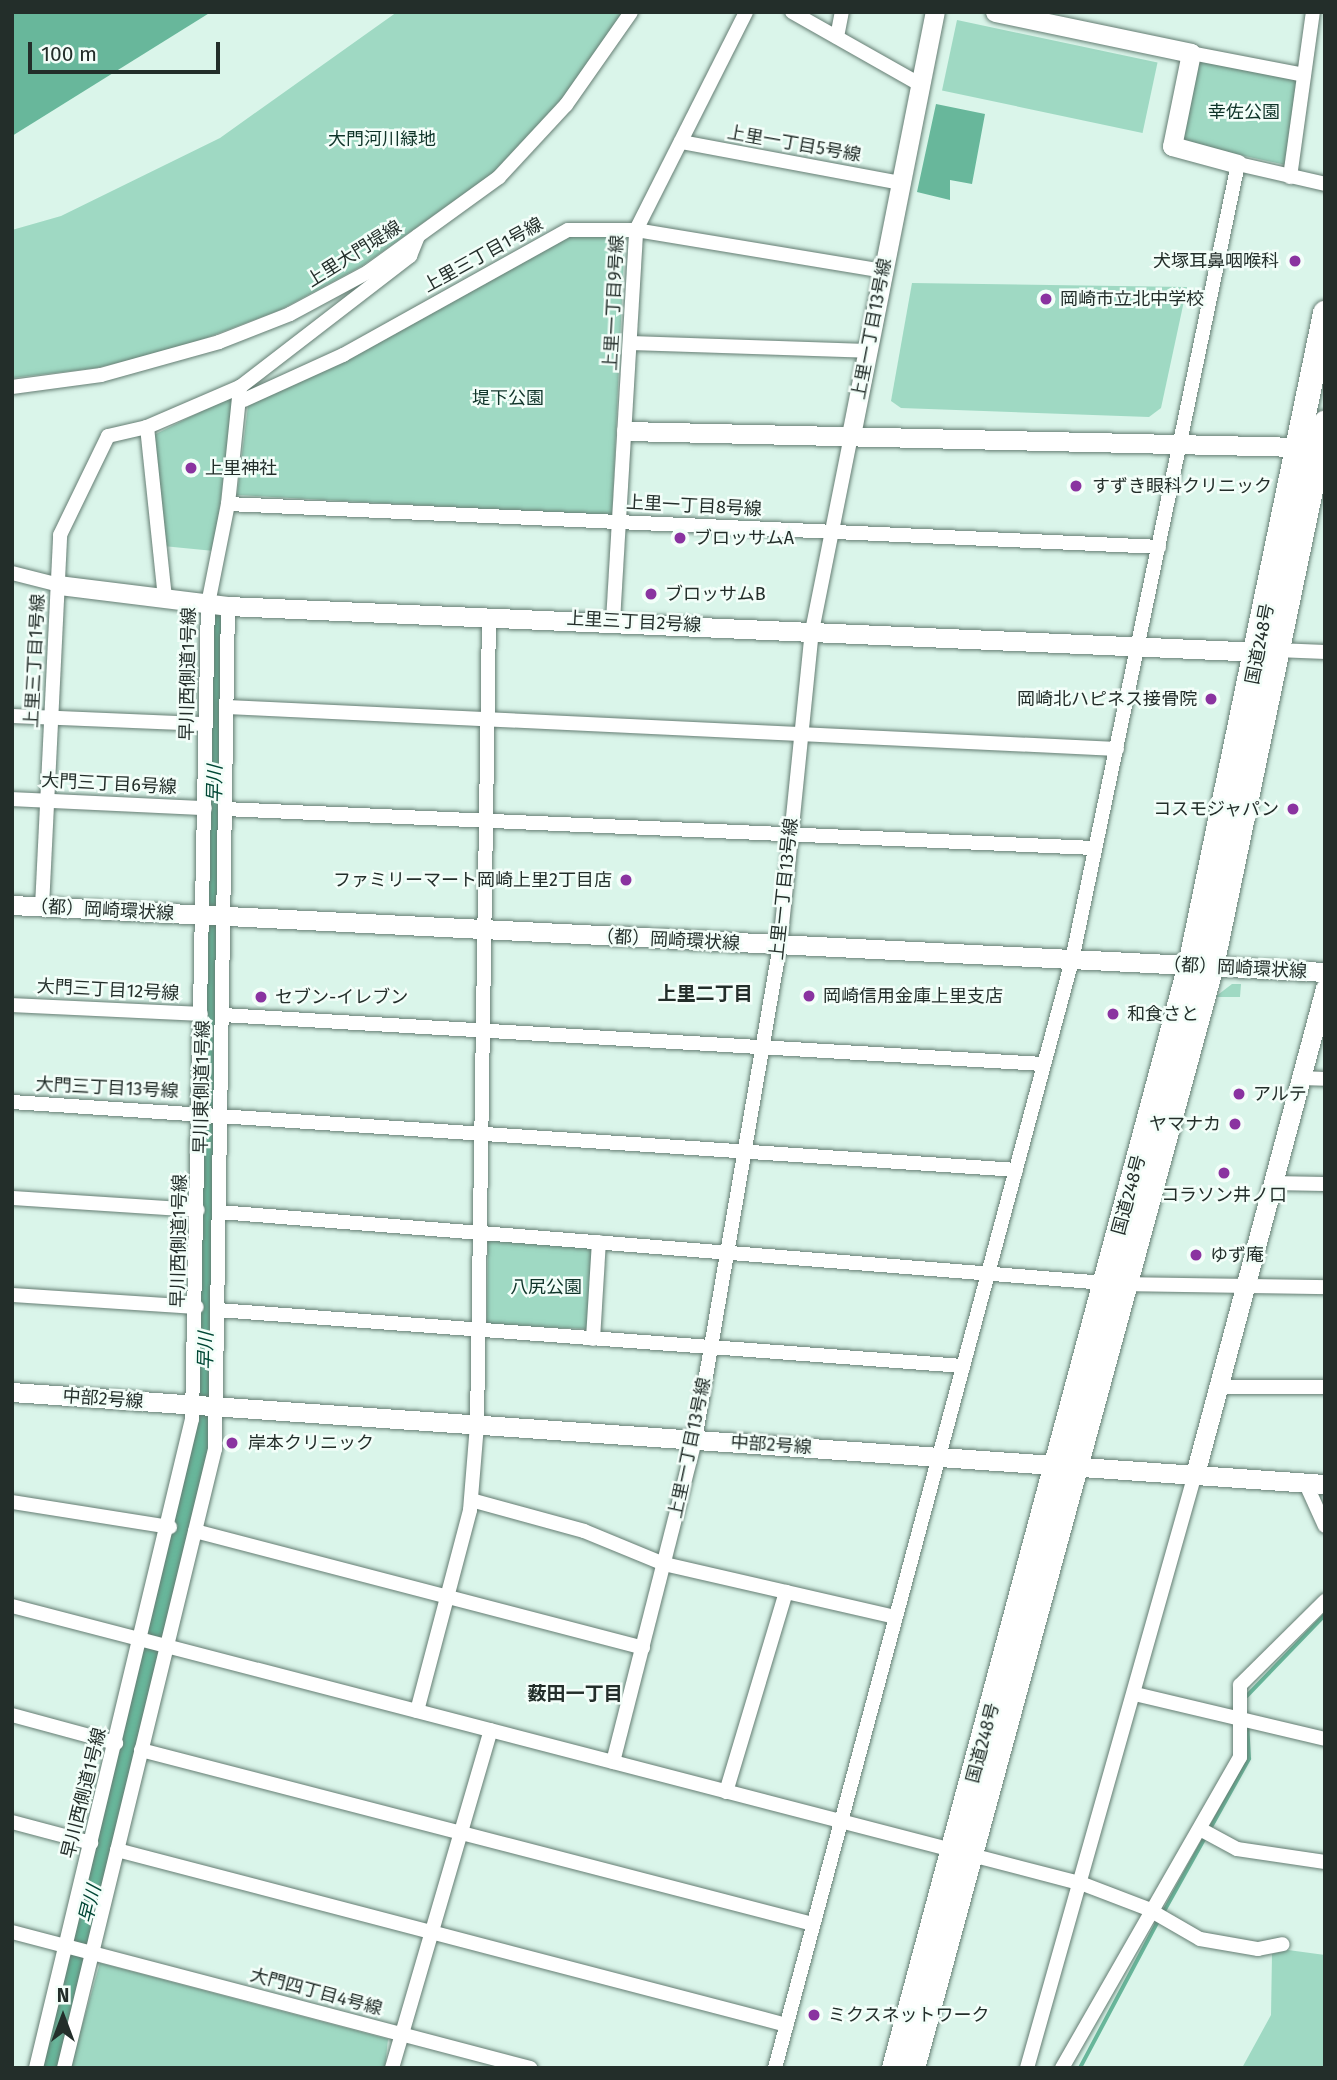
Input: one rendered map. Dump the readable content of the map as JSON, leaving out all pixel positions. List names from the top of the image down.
{
  "streets": {
    "highway": ["国道248号"],
    "street": [
      "上里一丁目5号線",
      "上里大門堤線",
      "上里三丁目1号線",
      "上里一丁目9号線",
      "上里一丁目13号線",
      "上里一丁目8号線",
      "上里三丁目2号線",
      "早川西側道1号線",
      "大門三丁目6号線",
      "（都）岡崎環状線",
      "大門三丁目12号線",
      "早川東側道1号線",
      "大門三丁目13号線",
      "中部2号線",
      "大門四丁目4号線"
    ]
  },
  "crossings": [
    ["上里一丁目5号線", "上里一丁目9号線"],
    ["上里一丁目5号線", "上里一丁目13号線"],
    ["上里三丁目1号線", "上里一丁目9号線"],
    ["上里三丁目1号線", "上里一丁目13号線"],
    ["上里三丁目1号線", "上里三丁目2号線"],
    ["上里三丁目1号線", "早川西側道1号線"],
    ["上里三丁目1号線", "大門三丁目6号線"],
    ["上里三丁目1号線", "（都）岡崎環状線"],
    ["上里一丁目9号線", "上里一丁目8号線"],
    ["上里一丁目9号線", "上里三丁目2号線"],
    ["上里一丁目13号線", "上里一丁目8号線"],
    ["上里一丁目13号線", "上里三丁目2号線"],
    ["上里一丁目13号線", "（都）岡崎環状線"],
    ["上里一丁目13号線", "大門三丁目13号線"],
    ["上里一丁目13号線", "中部2号線"],
    ["上里一丁目8号線", "早川西側道1号線"],
    ["上里三丁目2号線", "国道248号"],
    ["上里三丁目2号線", "早川西側道1号線"],
    ["上里三丁目2号線", "早川東側道1号線"],
    ["国道248号", "（都）岡崎環状線"],
    ["国道248号", "中部2号線"],
    ["早川西側道1号線", "大門三丁目6号線"],
    ["早川西側道1号線", "（都）岡崎環状線"],
    ["早川西側道1号線", "大門三丁目12号線"],
    ["早川西側道1号線", "大門三丁目13号線"],
    ["早川西側道1号線", "中部2号線"],
    ["早川西側道1号線", "大門四丁目4号線"],
    ["（都）岡崎環状線", "早川東側道1号線"],
    ["早川東側道1号線", "大門三丁目13号線"],
    ["早川東側道1号線", "中部2号線"]
  ],
  "districts": ["上里二丁目", "薮田一丁目"],
  "water": ["早川"],
  "parks": [
    "幸佐公園",
    "大門河川緑地",
    "堤下公園",
    "八尻公園"
  ],
  "places": [
    "犬塚耳鼻咽喉科",
    "岡崎市立北中学校",
    "上里神社",
    "すずき眼科クリニック",
    "ブロッサムA",
    "ブロッサムB",
    "岡崎北ハピネス接骨院",
    "コスモジャパン",
    "ファミリーマート岡崎上里2丁目店",
    "岡崎信用金庫上里支店",
    "セブン-イレブン",
    "和食さと",
    "アルテ",
    "ヤマナカ",
    "コラソン井ノ口",
    "ゆず庵",
    "岸本クリニック",
    "ミクスネットワーク"
  ],
  "scale_bar": "100 m",
  "north": "top"
}
